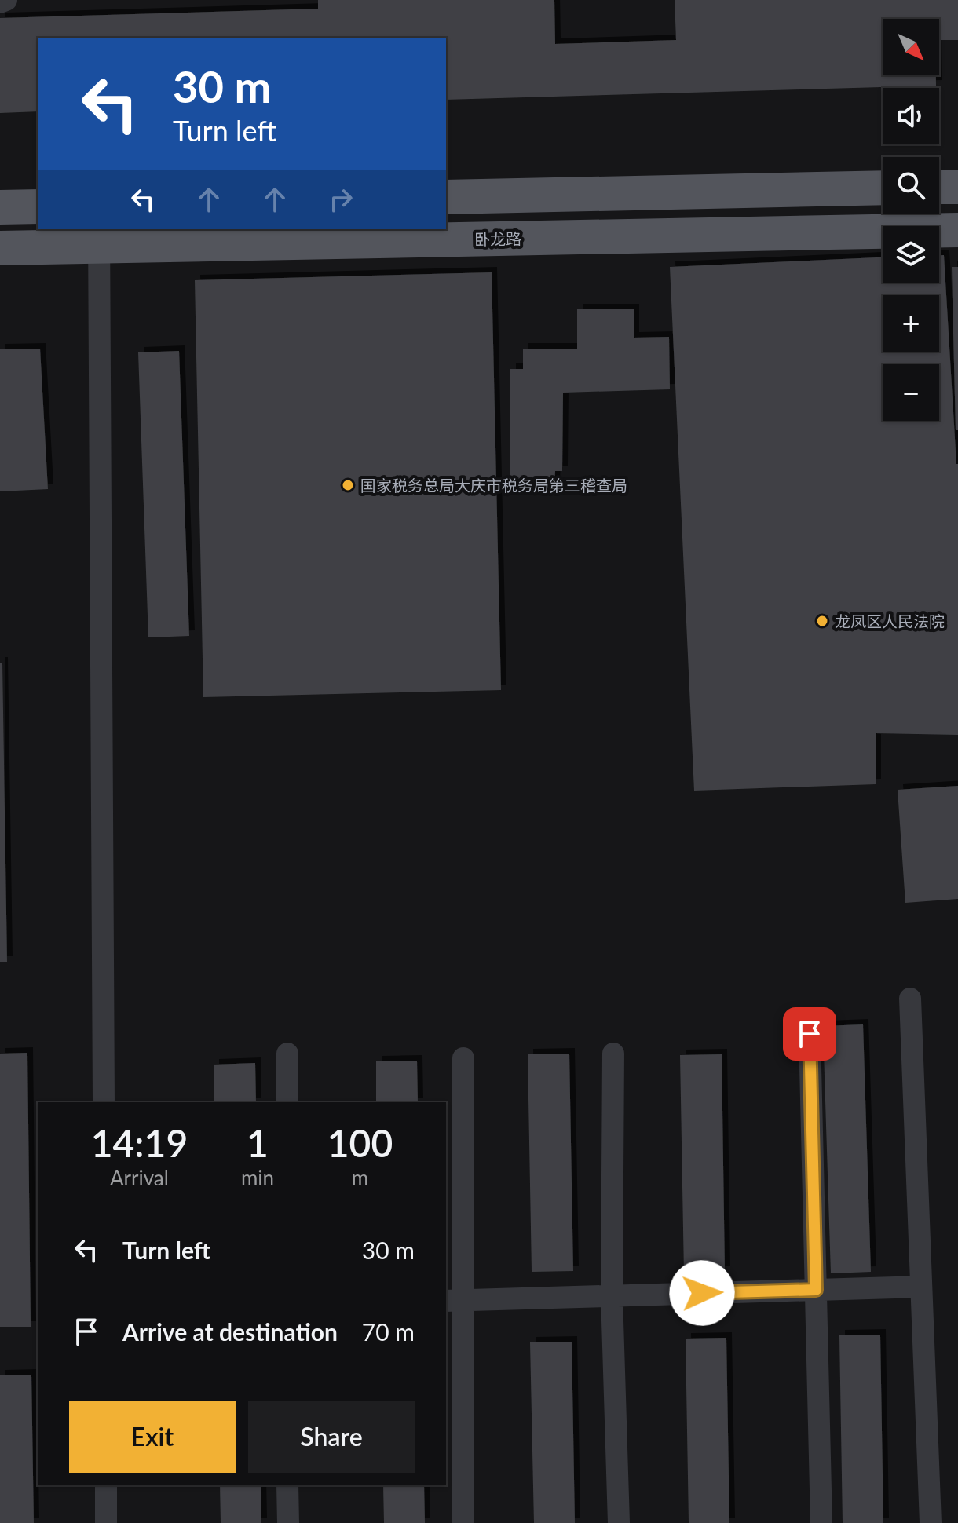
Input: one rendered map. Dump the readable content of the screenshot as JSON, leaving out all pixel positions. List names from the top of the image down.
{
  "streets": {
    "main road": ["卧龙路"]
  },
  "places": ["国家税务总局大庆市税务局第三稽查局", "龙凤区人民法院"],
  "north": "bottom right",
  "page": {
    "map_buttons": ["+", "−"],
    "turn": ["30 m", "Turn left"],
    "eta": [
      "14:19",
      "Arrival",
      "1",
      "min",
      "100",
      "m"
    ],
    "list": [
      {
        "name": "Turn left",
        "value": "30 m"
      },
      {
        "name": "Arrive at destination",
        "value": "70 m"
      }
    ],
    "buttons": ["Exit", "Share"]
  }
}
